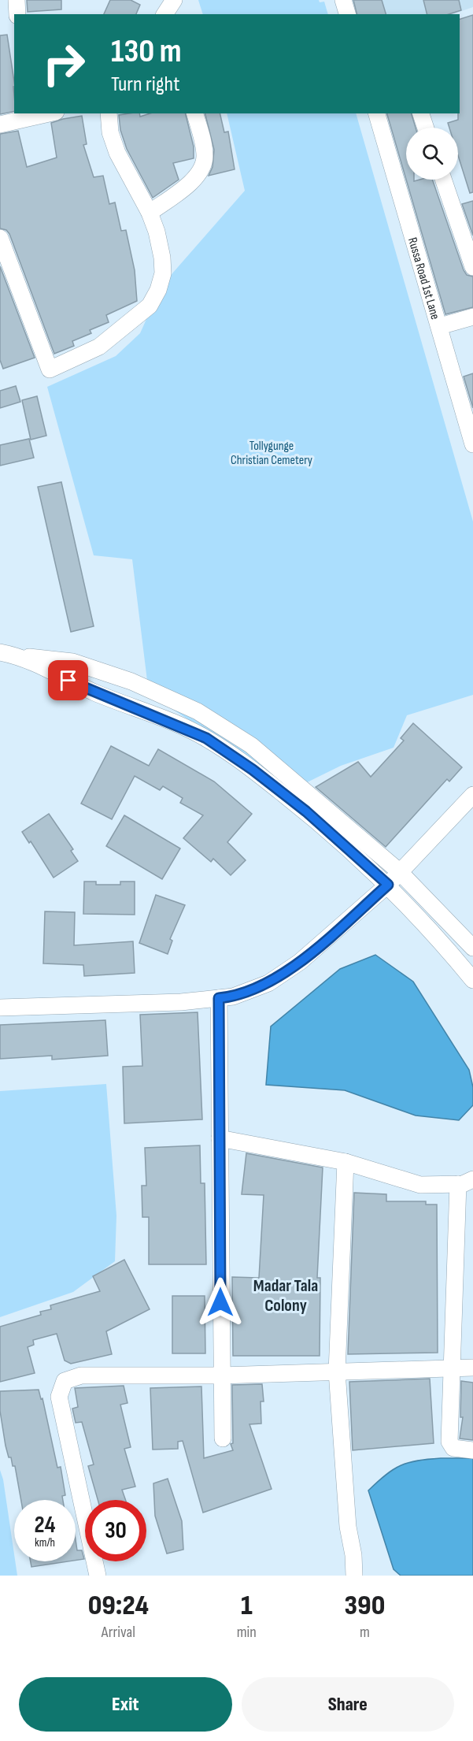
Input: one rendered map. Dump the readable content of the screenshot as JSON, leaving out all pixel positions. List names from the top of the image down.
{
  "streets": {
    "street": ["Russa Road 1st Lane"]
  },
  "districts": ["Madar Tala Colony"],
  "parks": ["Tollygunge Christian Cemetery"],
  "page": {
    "turn": ["130 m", "Turn right"],
    "speed": "24 km/h",
    "limit": "30",
    "eta": [
      "09:24",
      "Arrival",
      "1",
      "min",
      "390",
      "m"
    ],
    "buttons": ["Exit", "Share"]
  }
}
